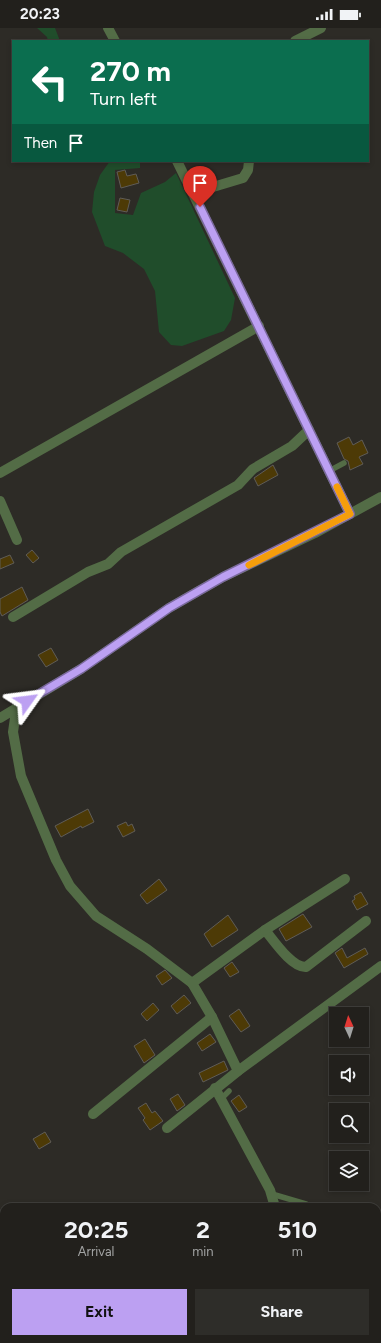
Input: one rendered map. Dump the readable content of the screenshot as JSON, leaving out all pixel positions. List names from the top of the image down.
{
  "north": "top",
  "page": {
    "status": "20:23",
    "turn": ["270 m", "Turn left"],
    "then": "Then",
    "eta": [
      "20:25",
      "Arrival",
      "2",
      "min",
      "510",
      "m"
    ],
    "buttons": ["Exit", "Share"]
  }
}
